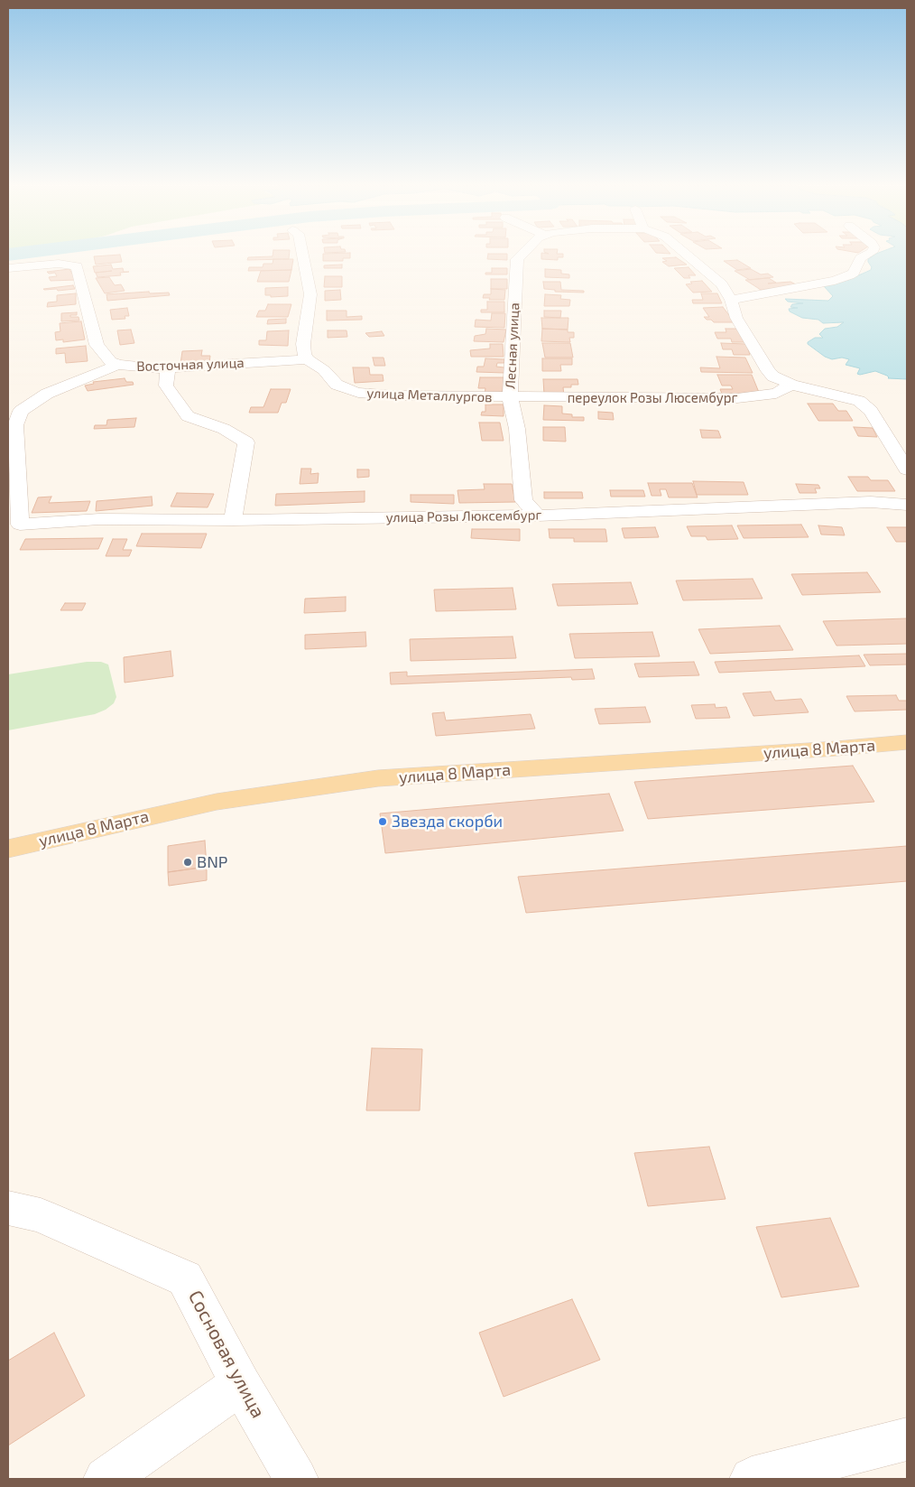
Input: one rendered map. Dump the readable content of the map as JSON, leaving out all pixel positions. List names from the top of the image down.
{
  "streets": {
    "main road": ["улица 8 Марта"],
    "street": [
      "Лесная улица",
      "Восточная улица",
      "улица Металлургов",
      "переулок Розы Люсембург",
      "улица Розы Люксембург",
      "Сосновая улица"
    ]
  },
  "crossings": [
    ["Лесная улица", "улица Металлургов"],
    ["Лесная улица", "переулок Розы Люсембург"],
    ["Лесная улица", "улица Розы Люксембург"],
    ["Восточная улица", "улица Металлургов"],
    ["Восточная улица", "улица Розы Люксембург"],
    ["улица Металлургов", "переулок Розы Люсембург"]
  ],
  "places": ["Звезда скорби", "BNP"]
}
